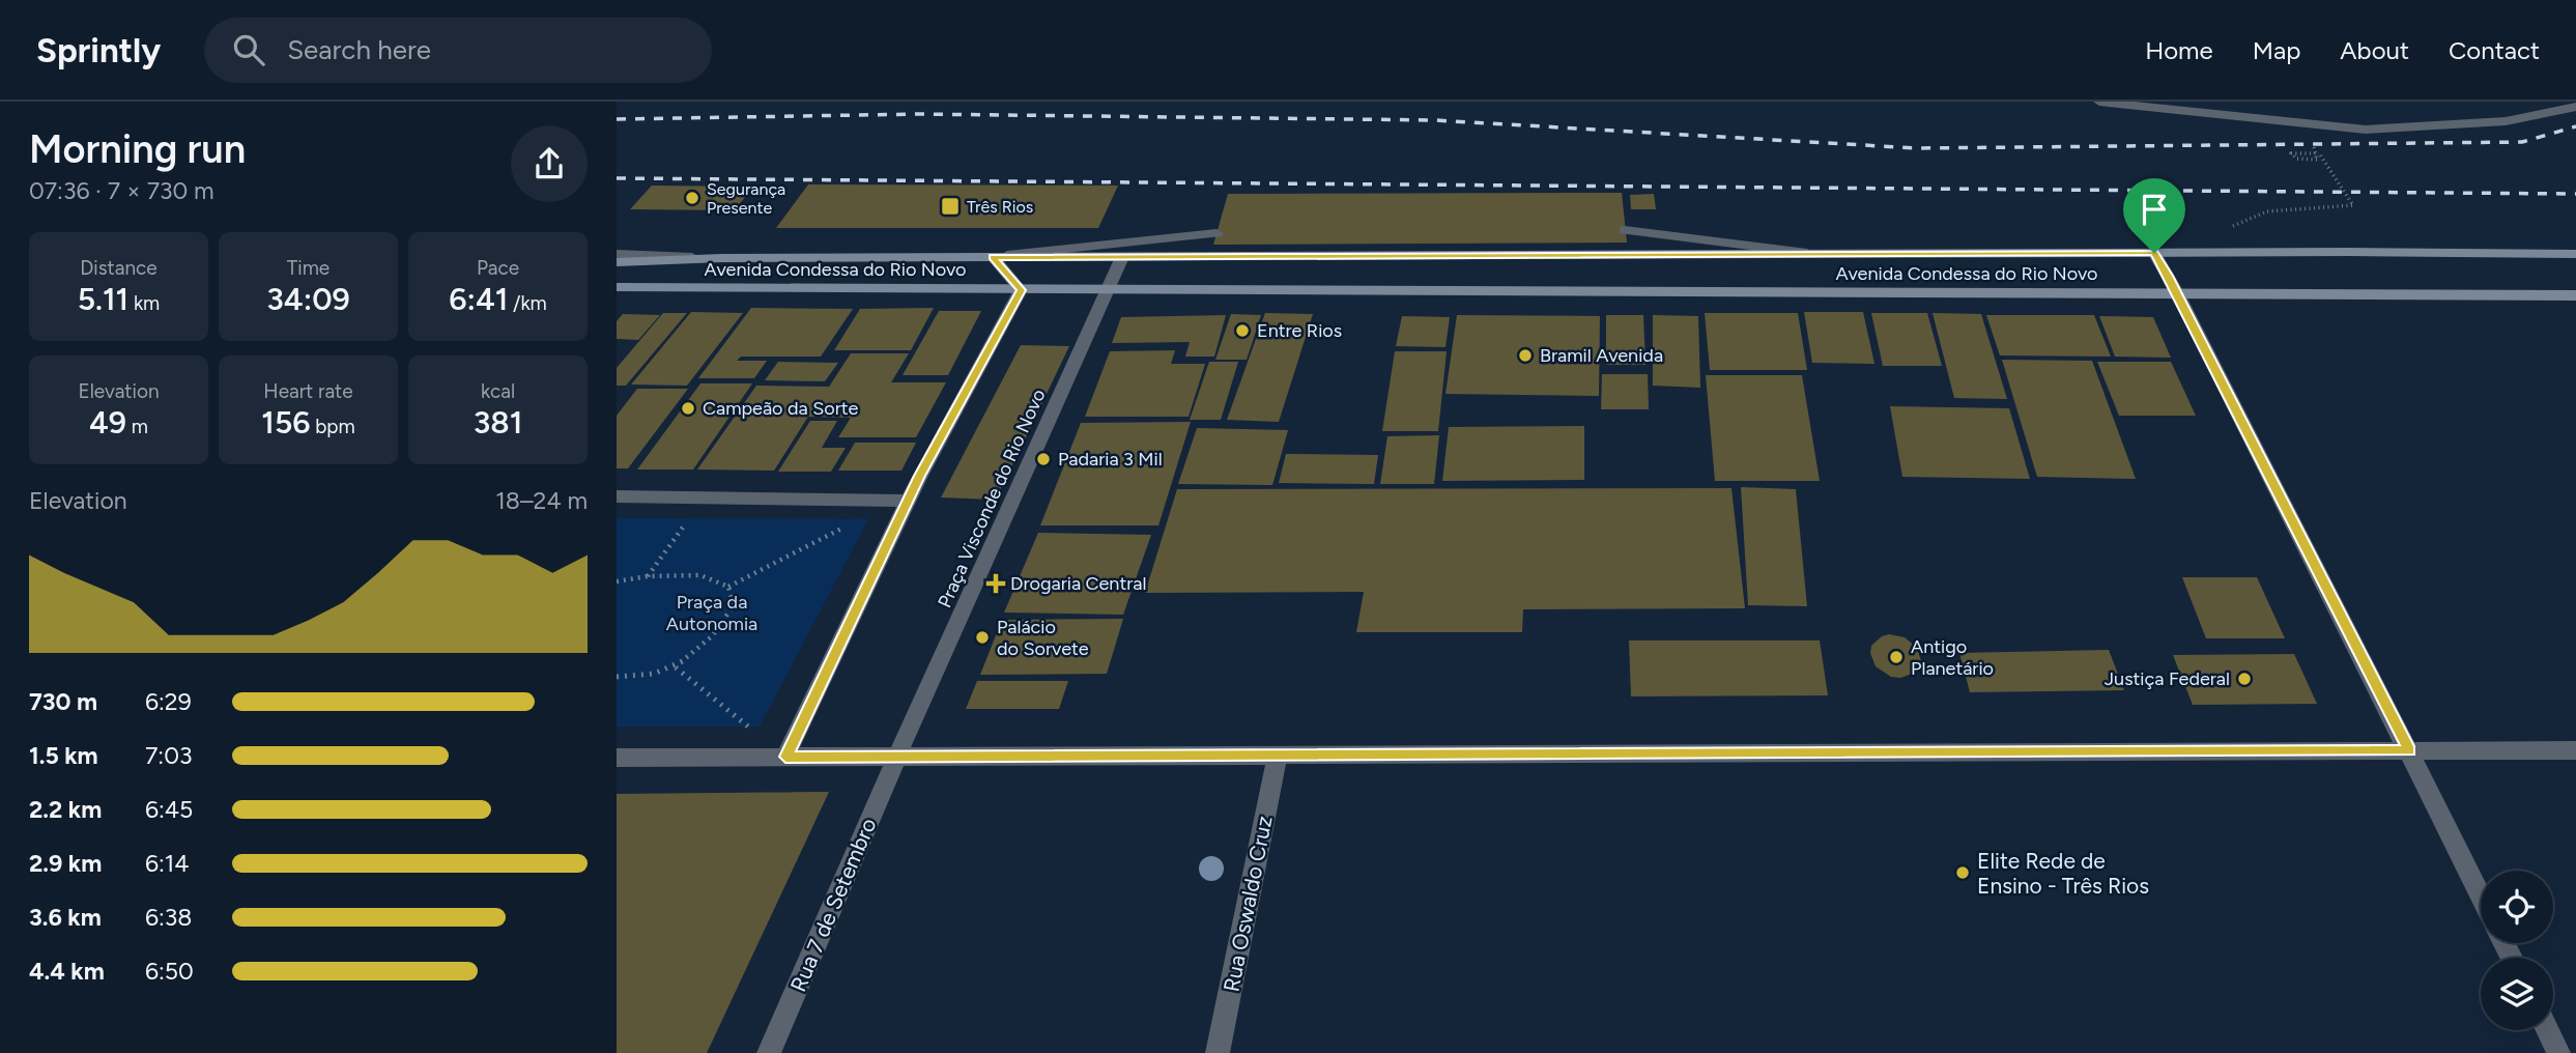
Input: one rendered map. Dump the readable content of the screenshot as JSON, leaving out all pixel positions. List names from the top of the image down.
{
  "streets": {
    "main road": ["Avenida Condessa do Rio Novo"],
    "street": ["Praça Visconde do Rio Novo", "Rua Oswaldo Cruz", "Rua 7 de Setembro"]
  },
  "crossings": [
    ["Avenida Condessa do Rio Novo", "Praça Visconde do Rio Novo"],
    ["Praça Visconde do Rio Novo", "Rua 7 de Setembro"]
  ],
  "parks": ["Praça da Autonomia"],
  "places": {
    "other": [
      "Segurança Presente",
      "Entre Rios",
      "Bramil Avenida",
      "Campeão da Sorte",
      "Padaria 3 Mil",
      "Palácio do Sorvete",
      "Antigo Planetário",
      "Justiça Federal",
      "Elite Rede de Ensino - Três Rios"
    ],
    "transit": ["Três Rios"],
    "health": ["Drogaria Central"]
  },
  "page": {
    "header": "Sprintly",
    "search": "Search here",
    "nav": [
      "Home",
      "Map",
      "About",
      "Contact"
    ],
    "heading": ["Morning run", "07:36 · 7 × 730 m"],
    "stats": [
      ["Distance", "5.11 km"],
      ["Time", "34:09"],
      ["Pace", "6:41 /km"],
      ["Elevation", "49 m"],
      ["Heart rate", "156 bpm"],
      ["kcal", "381"]
    ],
    "chart": ["Elevation", "18–24 m"],
    "list": [
      {
        "name": "730 m",
        "note": "6:29"
      },
      {
        "name": "1.5 km",
        "note": "7:03"
      },
      {
        "name": "2.2 km",
        "note": "6:45"
      },
      {
        "name": "2.9 km",
        "note": "6:14"
      },
      {
        "name": "3.6 km",
        "note": "6:38"
      },
      {
        "name": "4.4 km",
        "note": "6:50"
      }
    ]
  }
}
